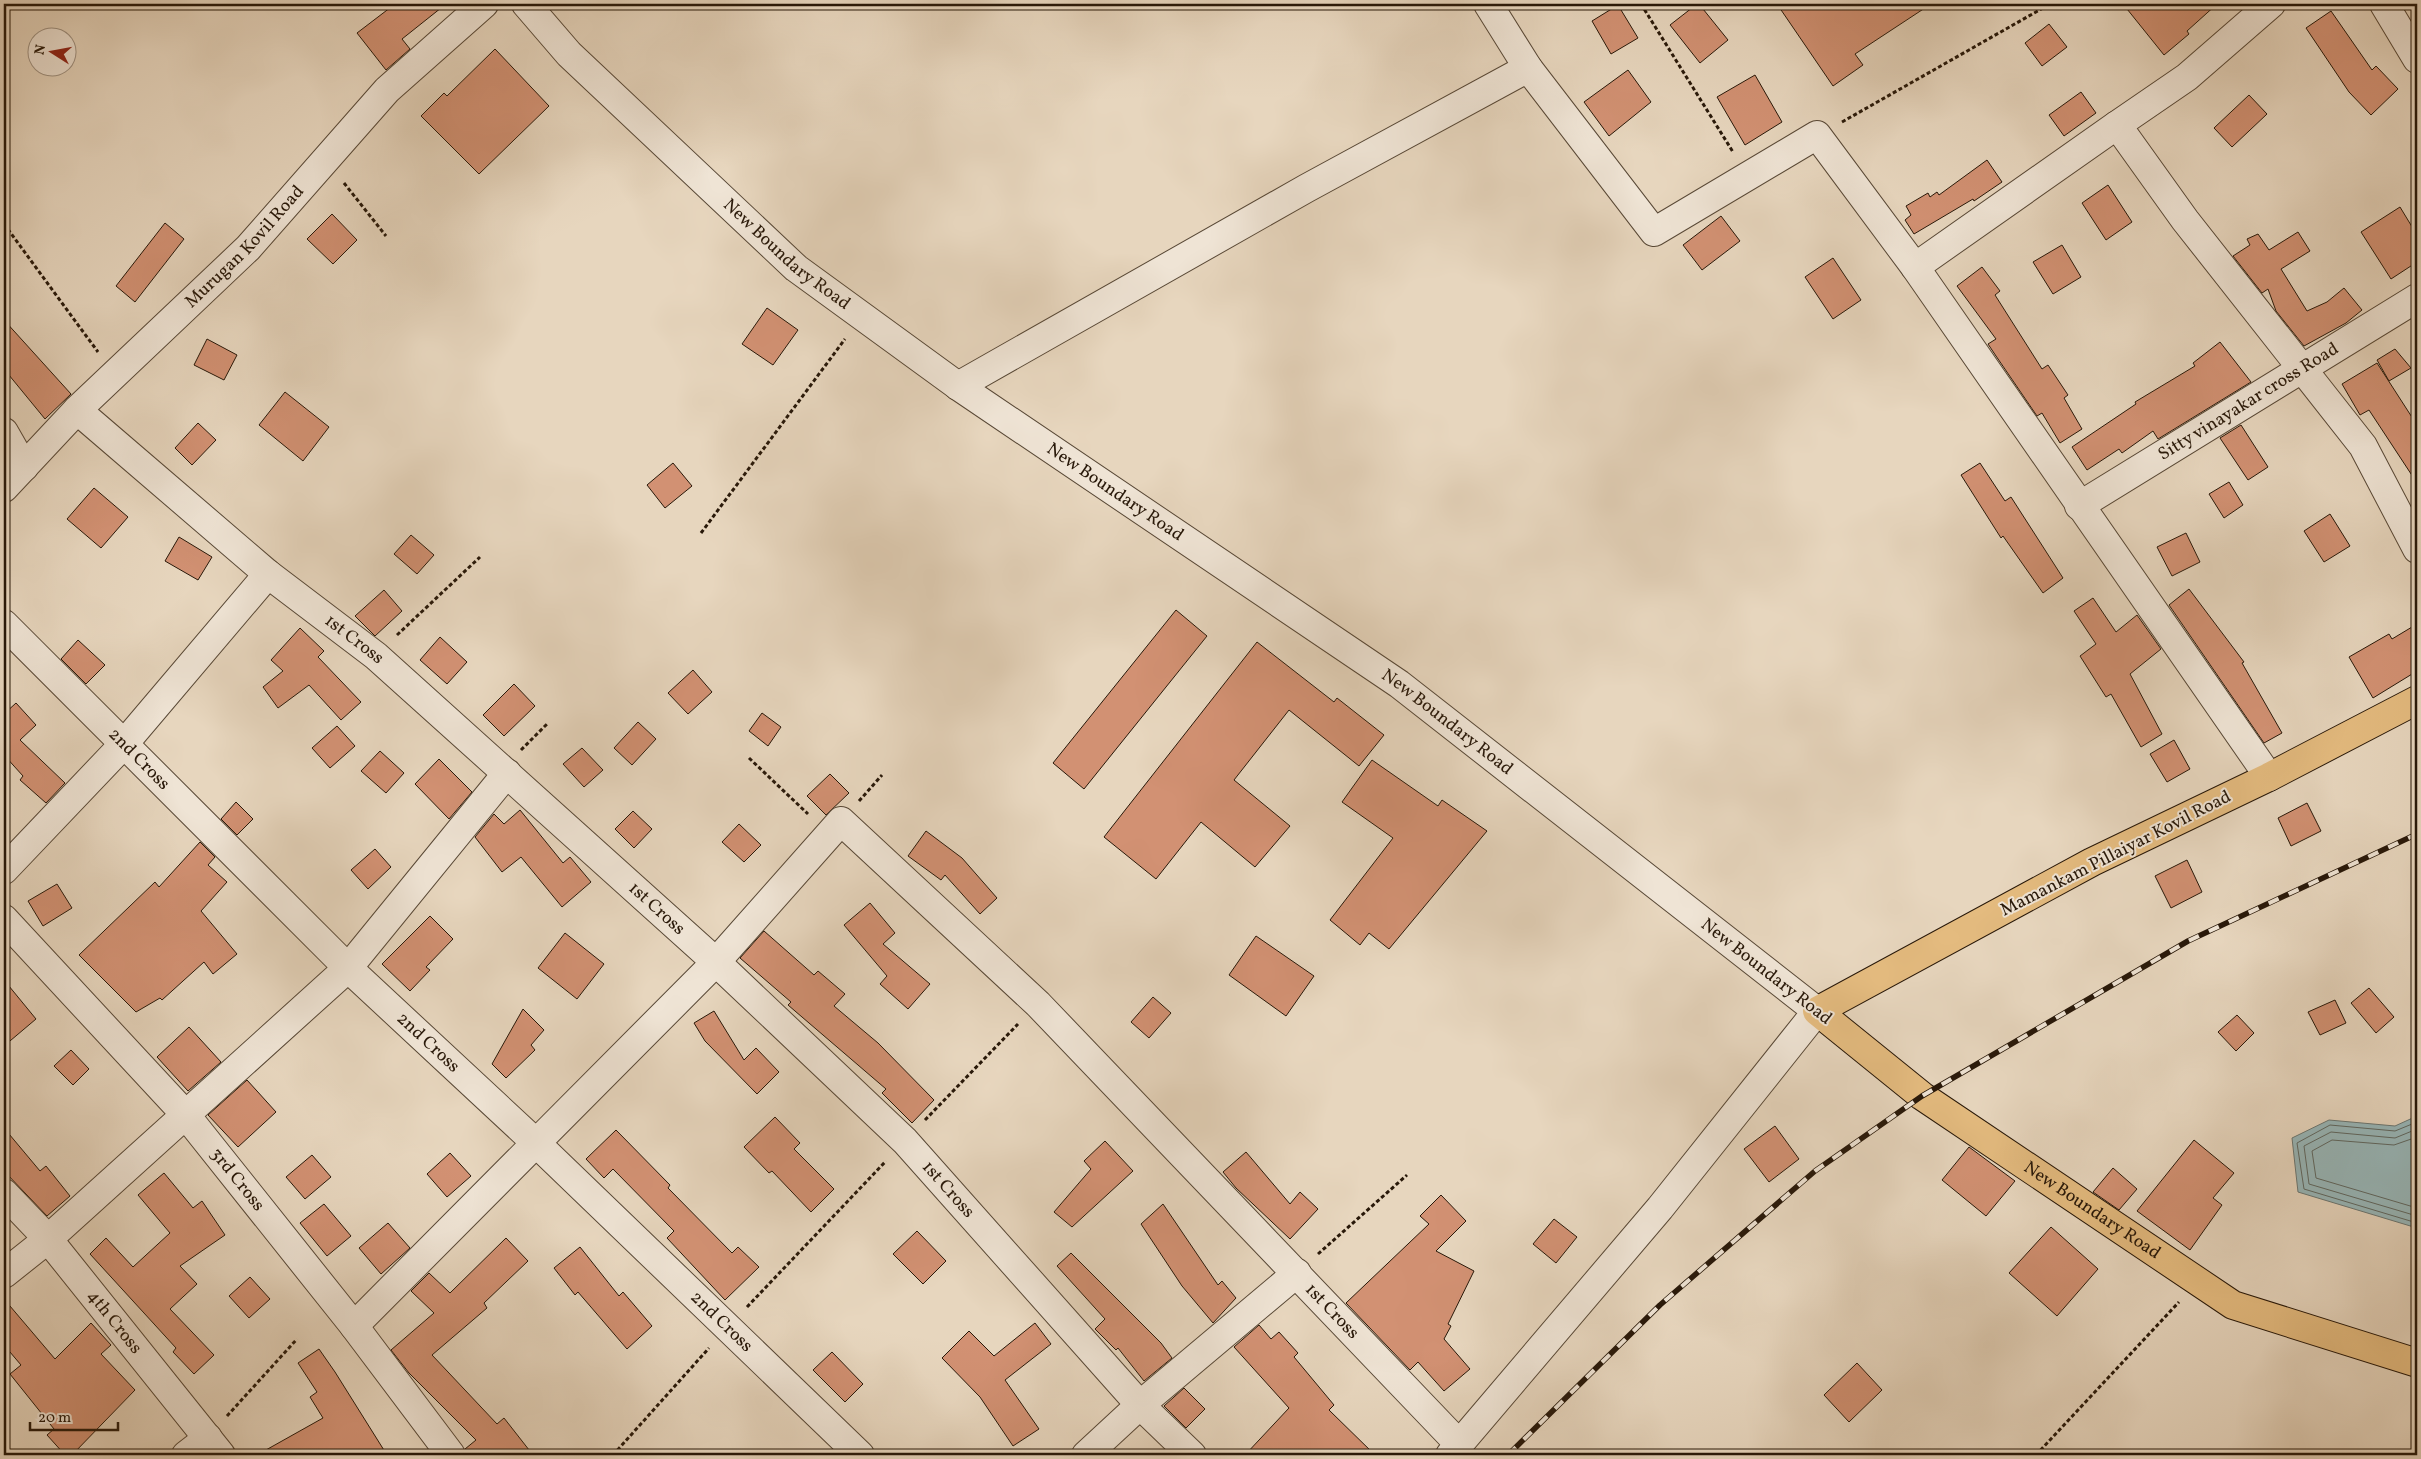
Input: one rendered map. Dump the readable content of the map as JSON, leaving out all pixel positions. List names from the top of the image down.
{
  "streets": {
    "main road": ["New Boundary Road", "Mamankam Pillaiyar Kovil Road"],
    "street": [
      "Murugan Kovil Road",
      "Sitty vinayakar cross Road",
      "1st Cross",
      "2nd Cross",
      "3rd Cross",
      "4th Cross"
    ]
  },
  "crossings": [
    ["Murugan Kovil Road", "1st Cross"],
    ["New Boundary Road", "Mamankam Pillaiyar Kovil Road"]
  ],
  "scale_bar": "20 m",
  "north": "left"
}
